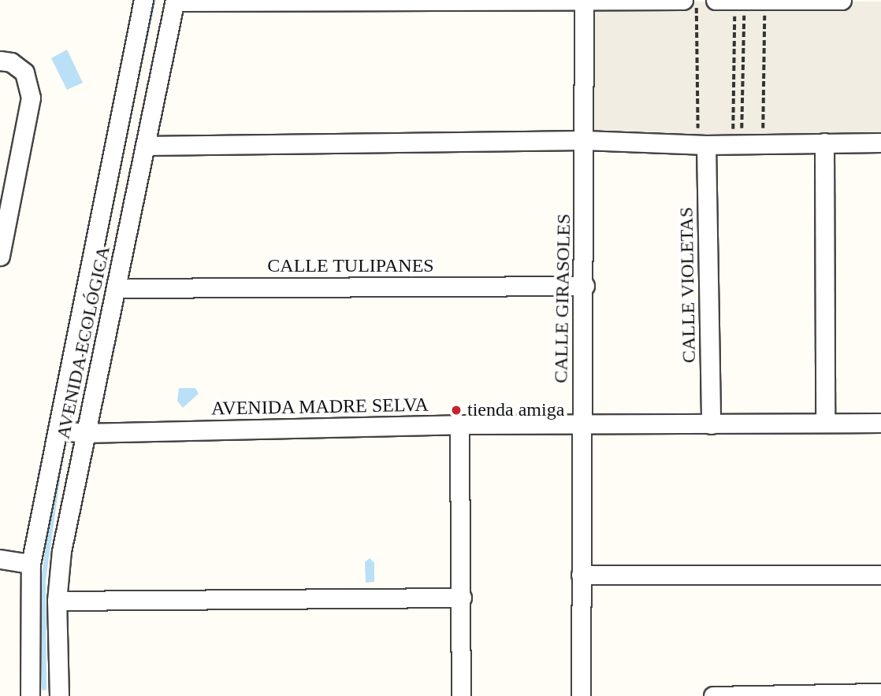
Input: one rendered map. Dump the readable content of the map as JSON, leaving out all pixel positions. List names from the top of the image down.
{
  "streets": {
    "street": [
      "CALLE TULIPANES",
      "CALLE VIOLETAS",
      "CALLE GIRASOLES",
      "AVENIDA ECOLÓGICA",
      "AVENIDA MADRE SELVA"
    ]
  },
  "crossings": [
    ["CALLE TULIPANES", "CALLE GIRASOLES"],
    ["CALLE TULIPANES", "AVENIDA ECOLÓGICA"],
    ["CALLE VIOLETAS", "AVENIDA MADRE SELVA"],
    ["CALLE GIRASOLES", "AVENIDA MADRE SELVA"],
    ["AVENIDA ECOLÓGICA", "AVENIDA MADRE SELVA"]
  ],
  "places": ["tienda amiga"]
}
